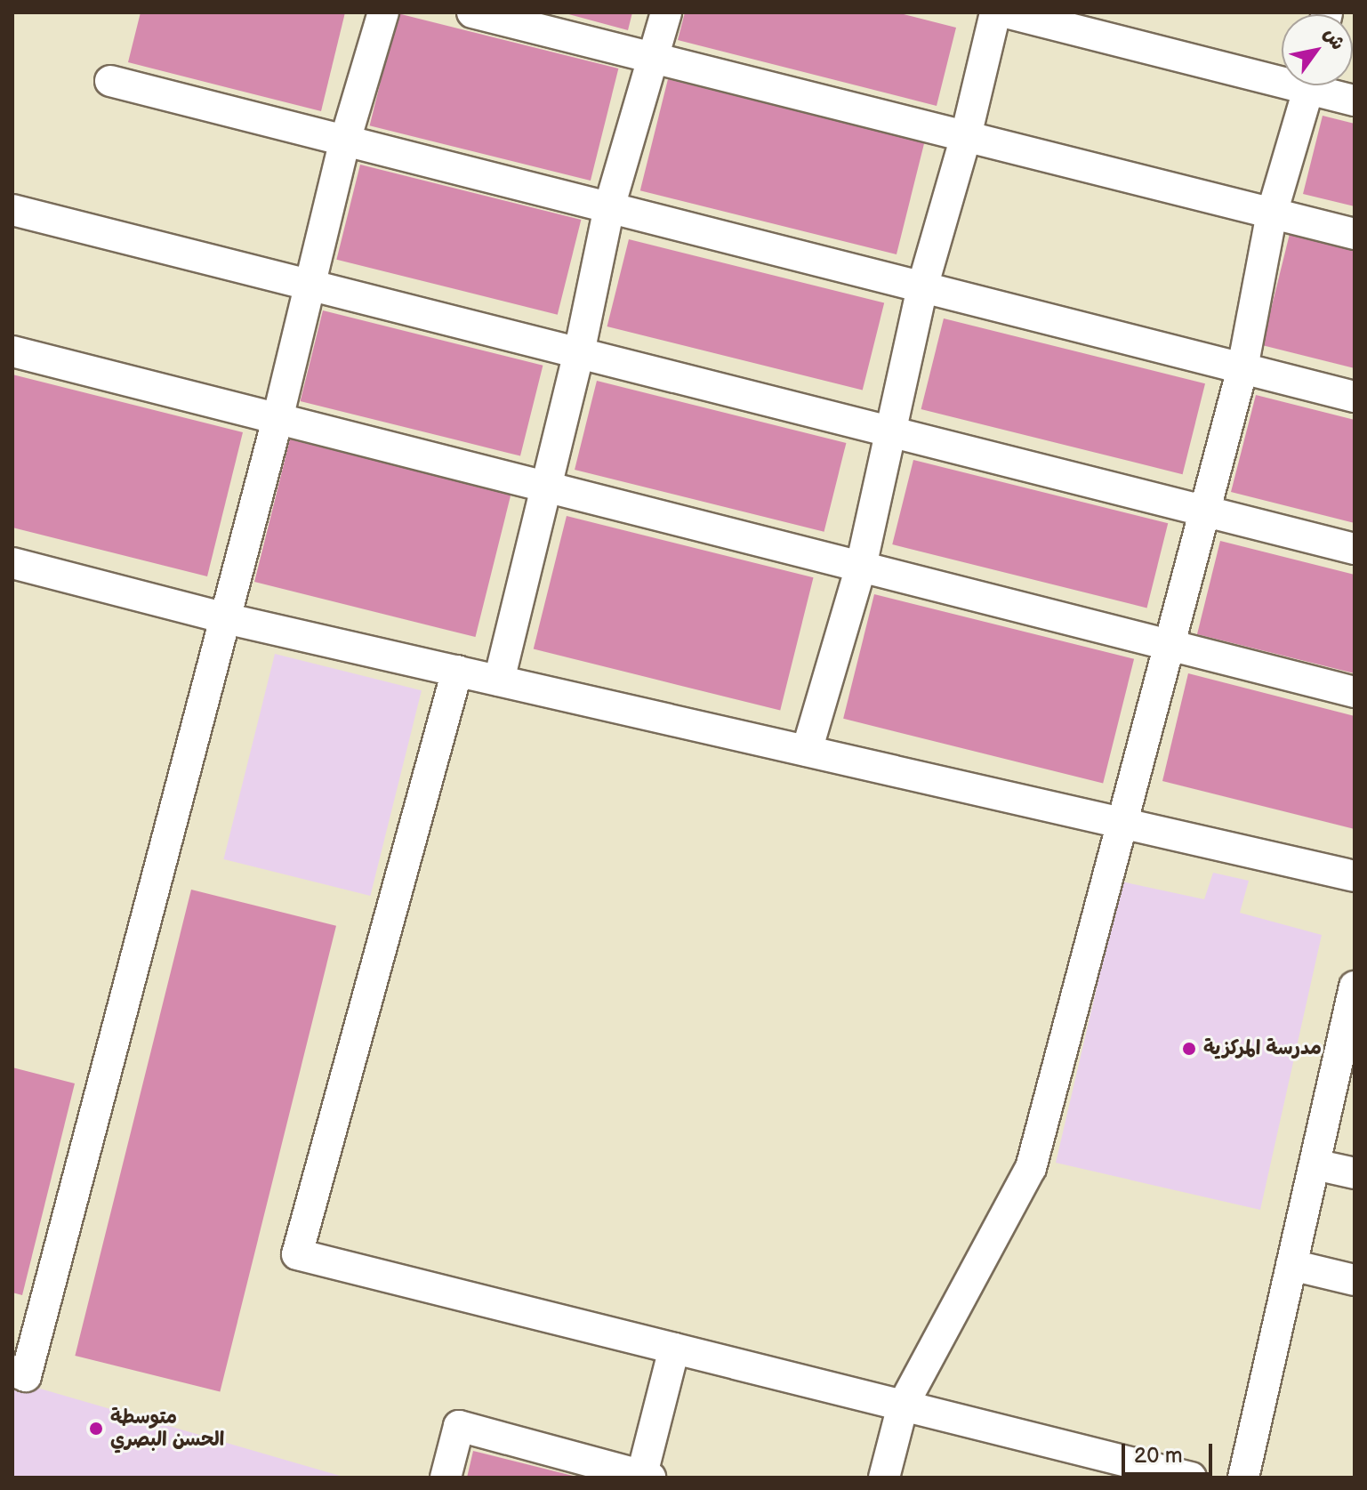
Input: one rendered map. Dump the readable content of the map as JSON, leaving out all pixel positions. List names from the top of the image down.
{
  "places": ["مدرسة المركزية", "متوسطة الحسن البصري"],
  "scale_bar": "20 m",
  "north": "top right"
}
